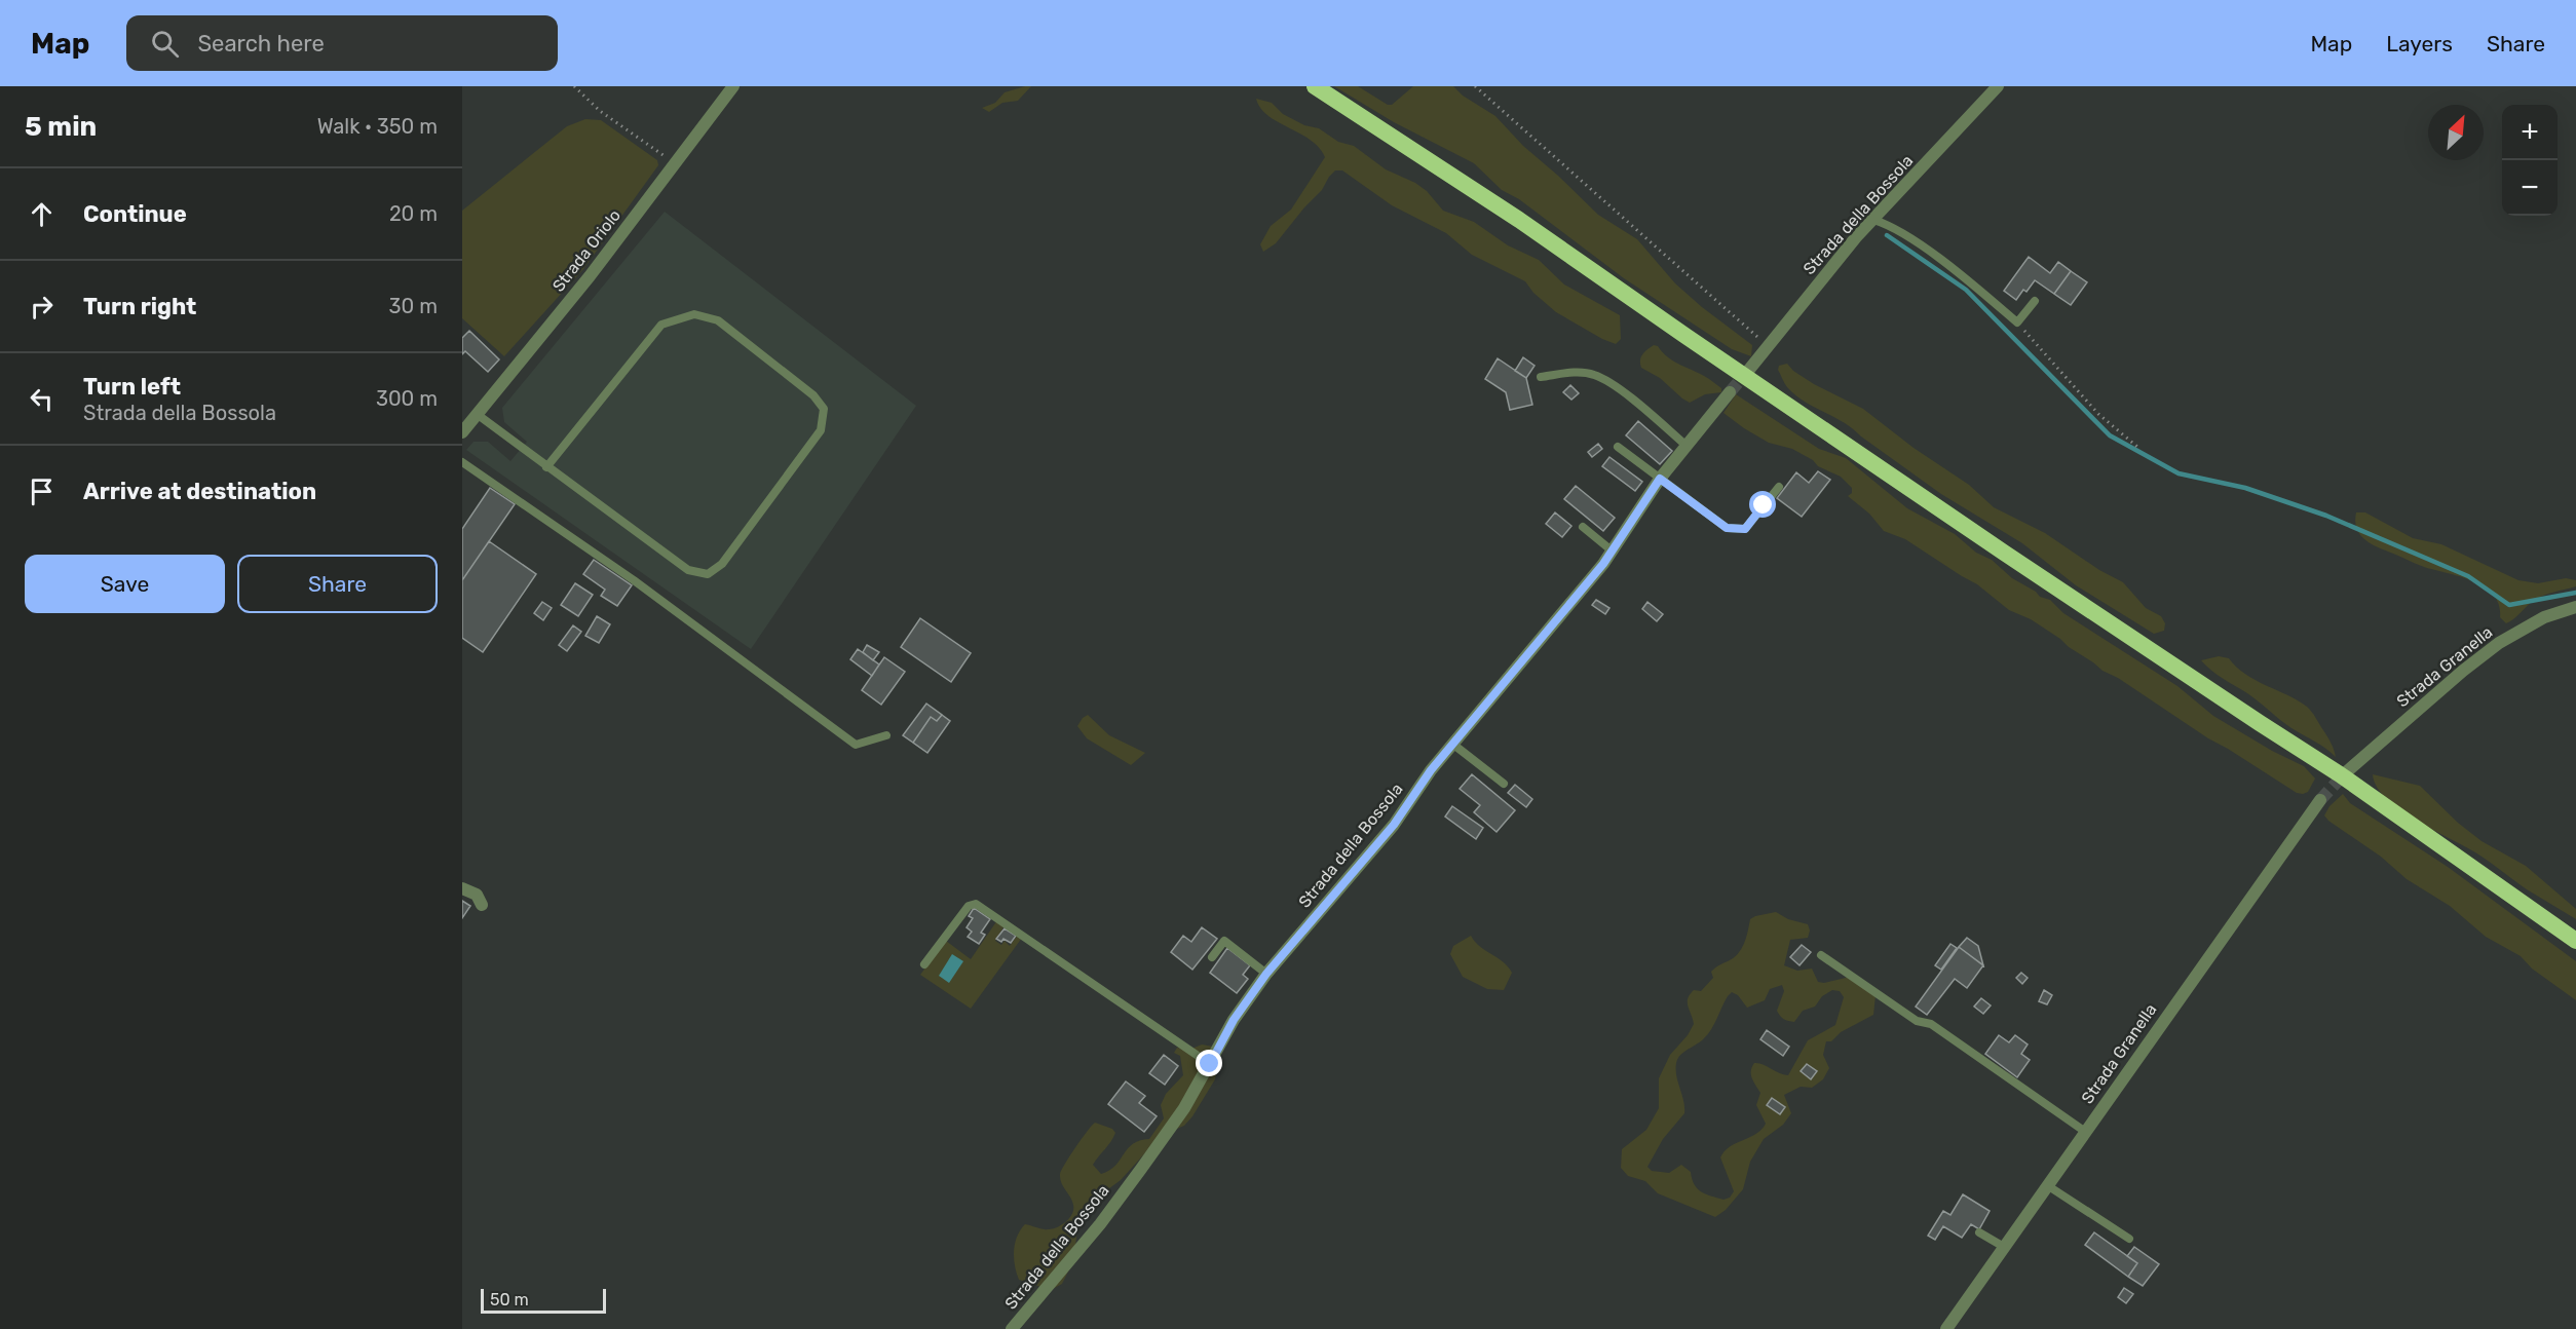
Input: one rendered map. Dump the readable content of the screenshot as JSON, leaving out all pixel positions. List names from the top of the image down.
{
  "streets": {
    "street": ["Strada della Bossola", "Strada Oriolo", "Strada Granella"]
  },
  "scale_bar": "50 m",
  "north": "top right",
  "page": {
    "header": "Map",
    "search": "Search here",
    "nav": ["Map", "Layers", "Share"],
    "heading": ["5 min", "Walk · 350 m"],
    "map_buttons": ["+", "−"],
    "list": [
      ["Continue", "20 m"],
      ["Turn right", "30 m"],
      ["Turn left", "Strada della Bossola", "300 m"],
      "Arrive at destination"
    ],
    "buttons": ["Save", "Share"],
    "scale": "50 m"
  }
}
